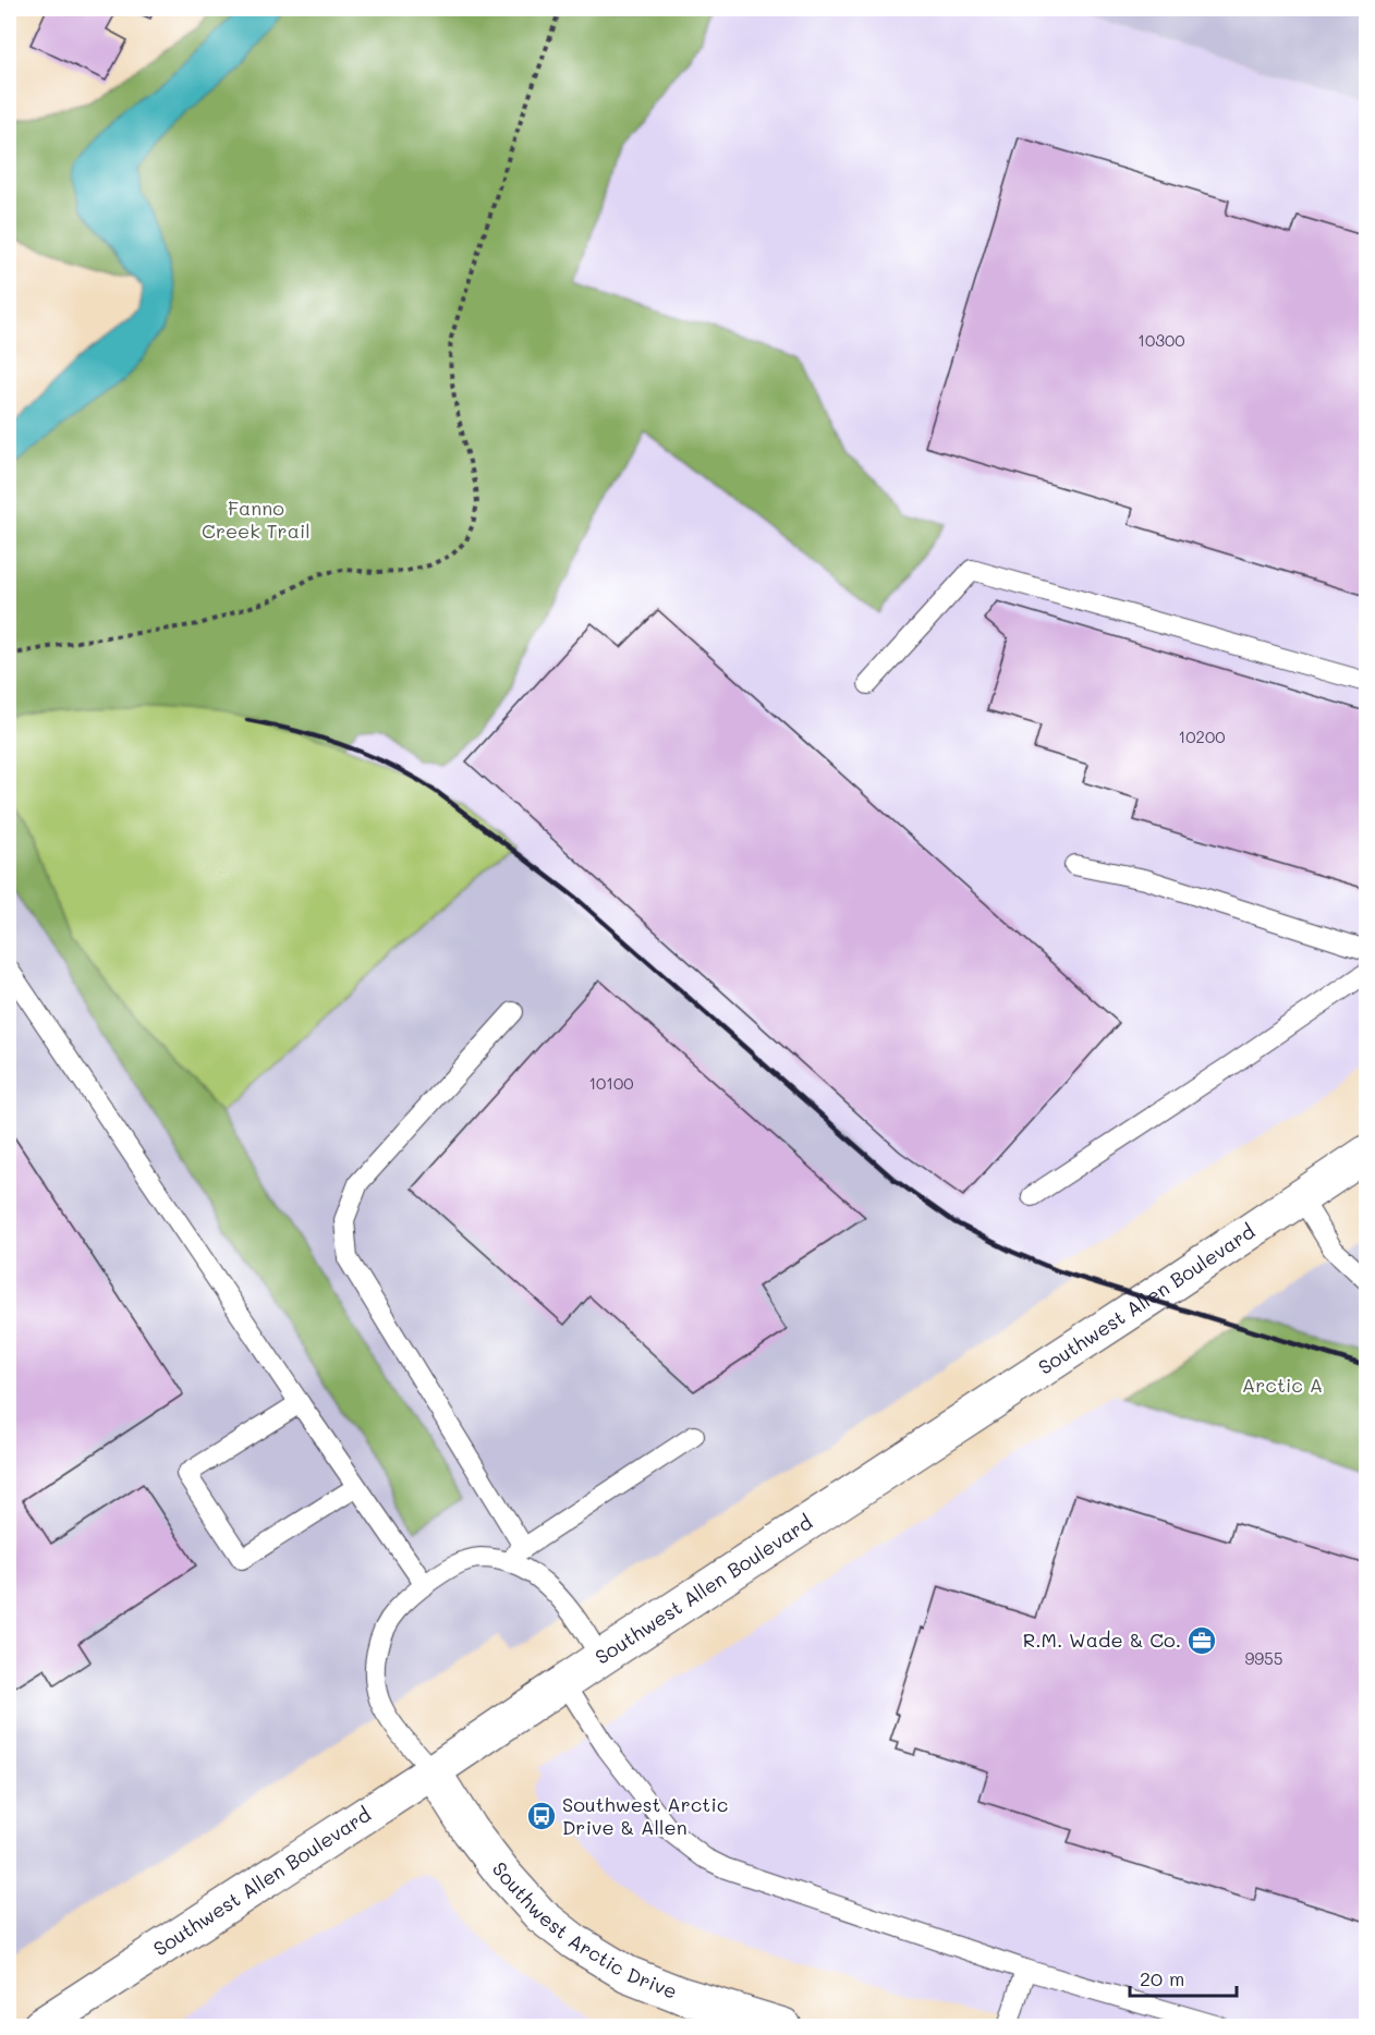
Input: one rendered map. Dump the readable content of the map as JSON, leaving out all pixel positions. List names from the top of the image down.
{
  "streets": {
    "main road": ["Southwest Allen Boulevard", "Southwest Arctic Drive"]
  },
  "crossings": [
    ["Southwest Allen Boulevard", "Southwest Arctic Drive"]
  ],
  "parks": ["Fanno Creek Trail", "Arctic A"],
  "places": {
    "office": ["R.M. Wade & Co."],
    "bus stop": ["Southwest Arctic Drive & Allen"]
  },
  "house_numbers": [
    "10300",
    "10200",
    "10100",
    "9955"
  ],
  "scale_bar": "20 m"
}
